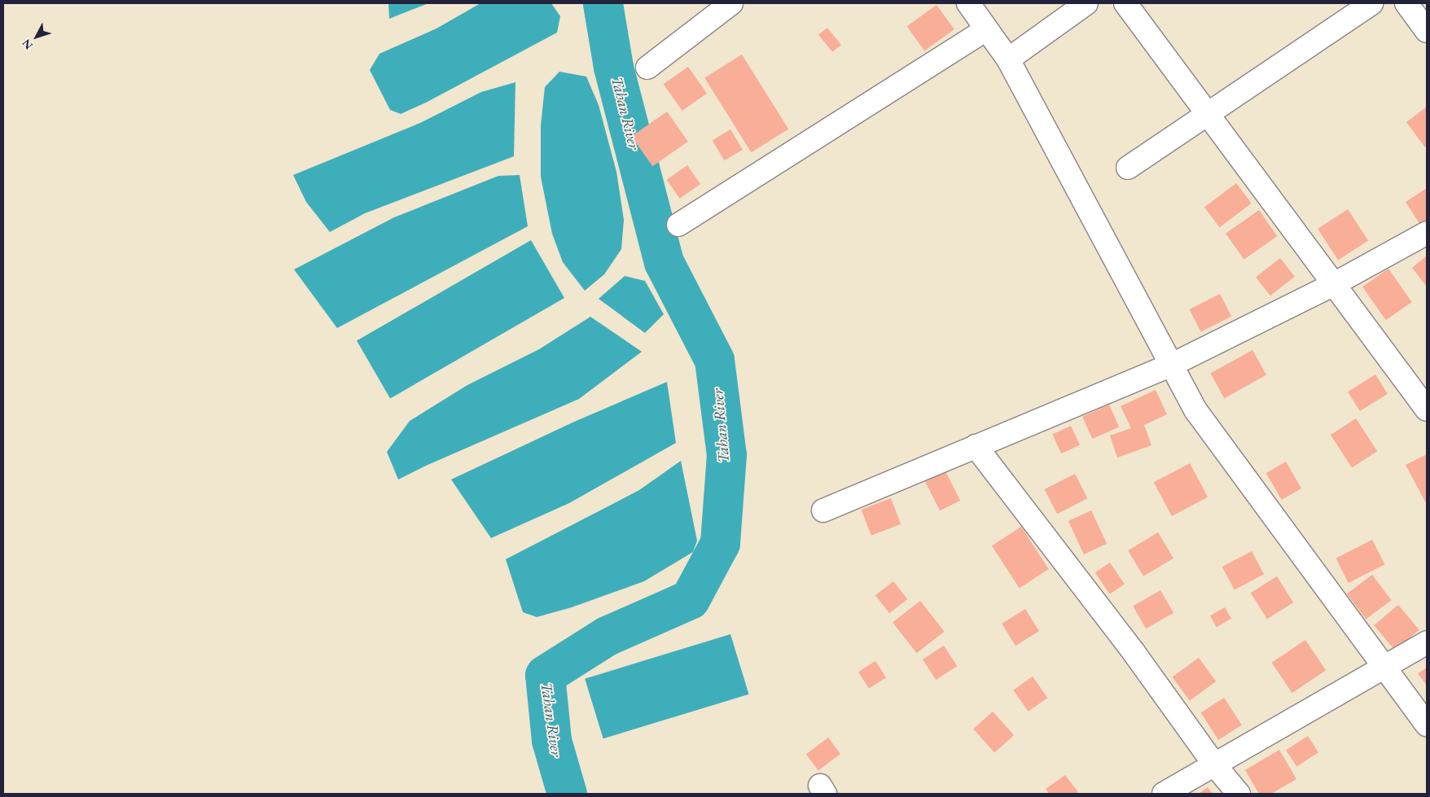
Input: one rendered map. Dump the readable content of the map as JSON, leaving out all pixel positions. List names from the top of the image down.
{
  "water": ["Tahan River"],
  "north": "bottom left"
}
